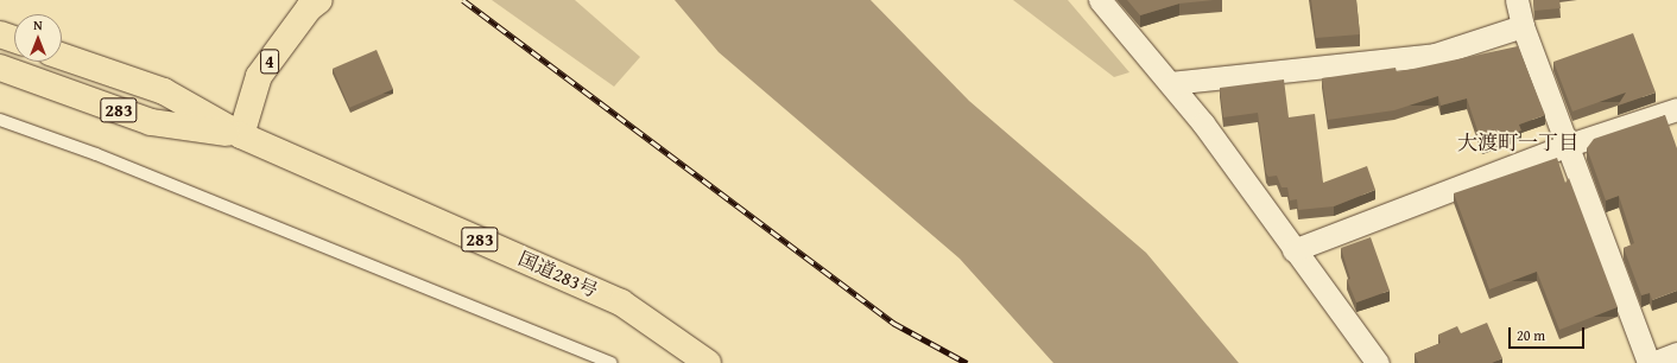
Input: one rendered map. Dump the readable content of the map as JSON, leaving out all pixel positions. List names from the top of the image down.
{
  "streets": {
    "main road": ["4", "283", "国道283号"]
  },
  "crossings": [
    ["4", "国道283号"]
  ],
  "districts": ["大渡町一丁目"],
  "scale_bar": "20 m",
  "north": "top"
}
